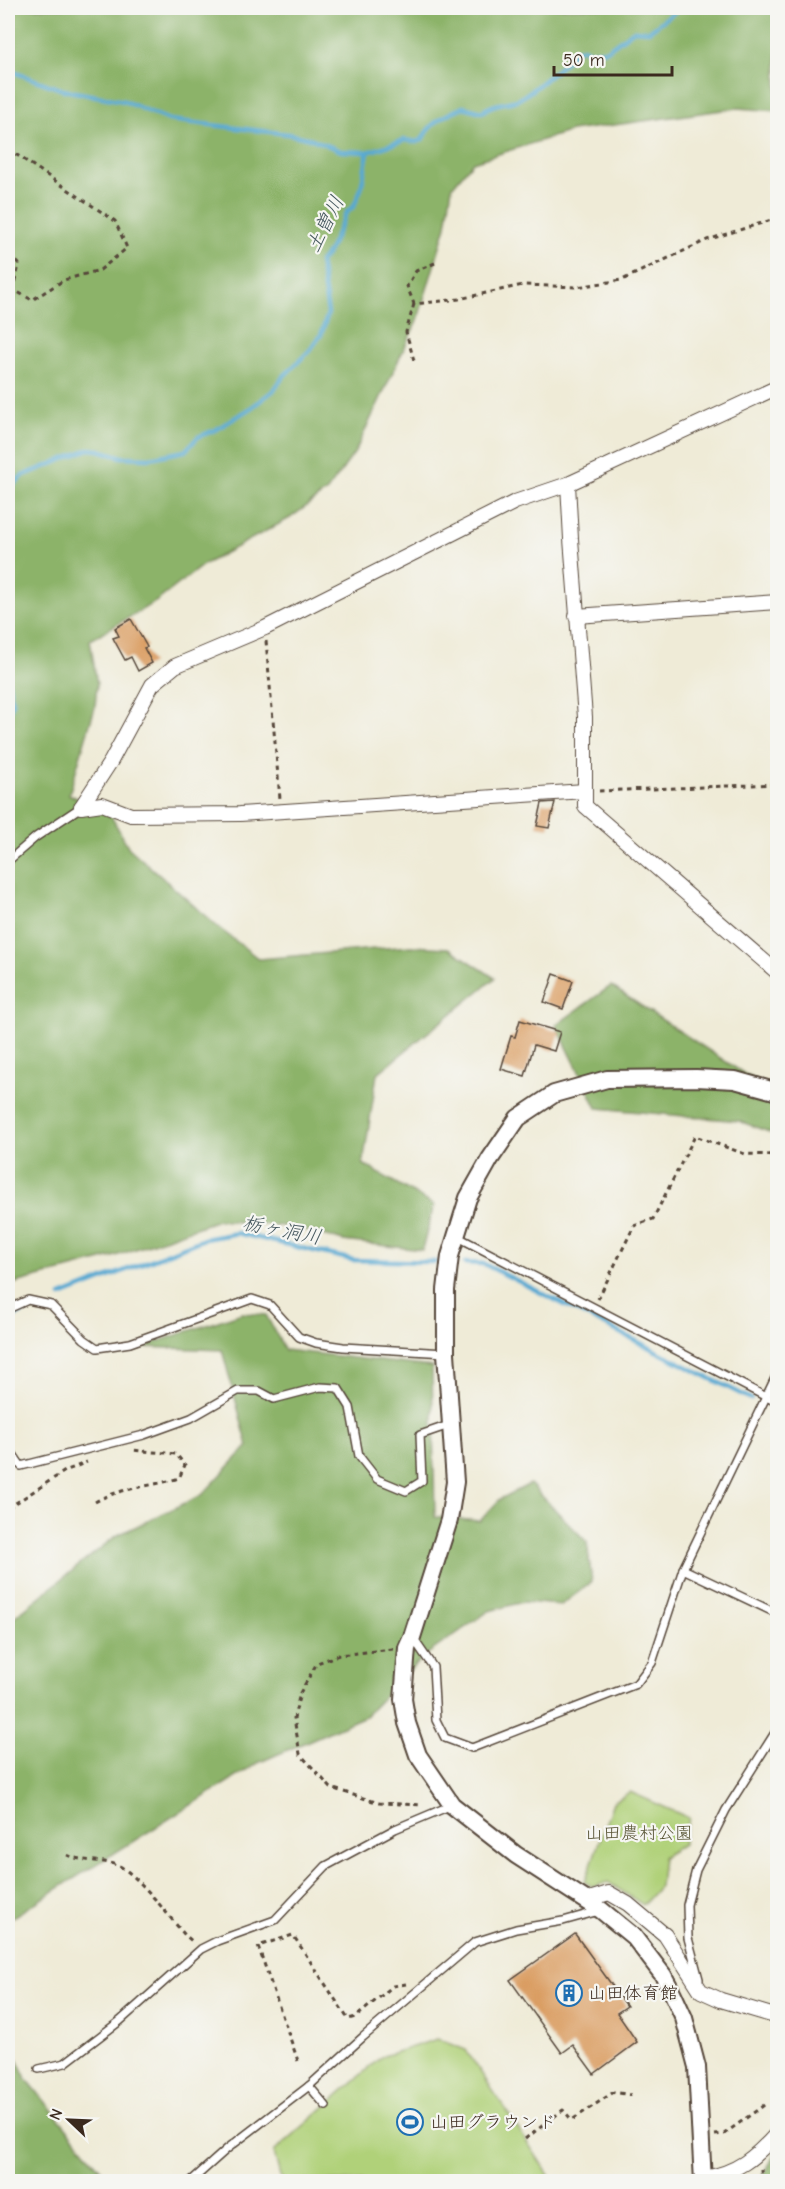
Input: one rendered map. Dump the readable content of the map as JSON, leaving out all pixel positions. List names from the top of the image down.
{
  "water": ["土曽川", "栃ヶ洞川"],
  "parks": ["山田農村公園"],
  "places": {
    "building": ["山田体育館"],
    "sports": ["山田グラウンド"]
  },
  "scale_bar": "50 m",
  "north": "top left"
}
